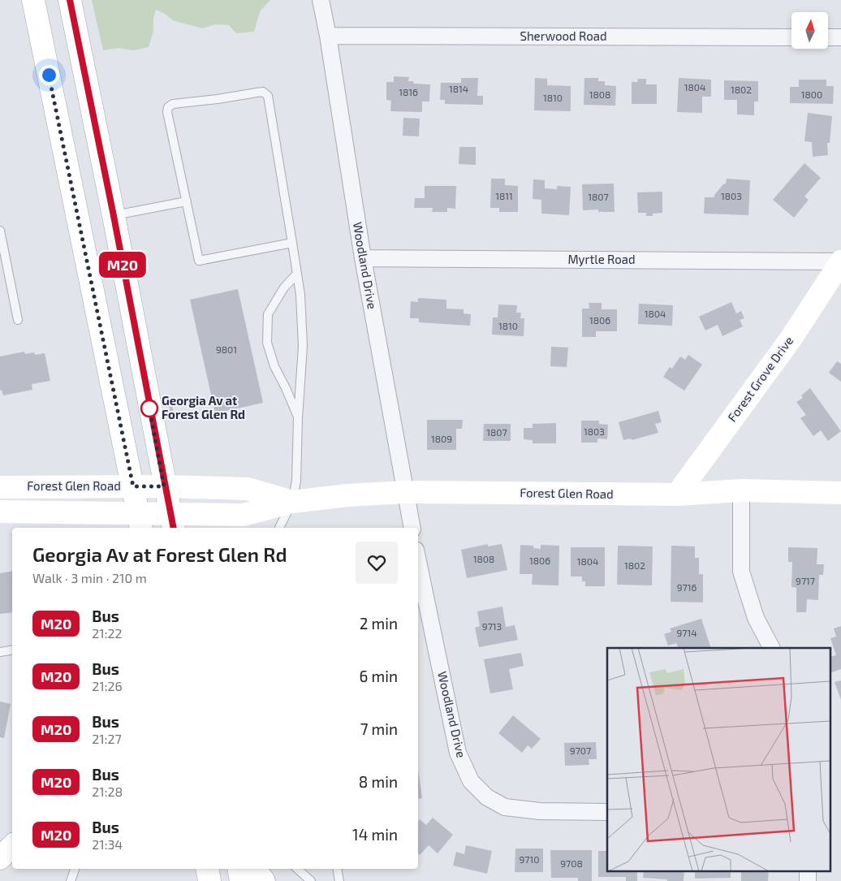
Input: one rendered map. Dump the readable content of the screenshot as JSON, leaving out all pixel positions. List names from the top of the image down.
{
  "streets": {
    "main road": ["Forest Grove Drive", "Forest Glen Road"],
    "street": ["Sherwood Road", "Myrtle Road", "Woodland Drive"]
  },
  "crossings": [
    ["Sherwood Road", "Woodland Drive"],
    ["Myrtle Road", "Woodland Drive"],
    ["Myrtle Road", "Forest Grove Drive"],
    ["Woodland Drive", "Forest Glen Road"],
    ["Forest Grove Drive", "Forest Glen Road"]
  ],
  "places": ["Georgia Av at Forest Glen Rd"],
  "lines": ["bus line M20"],
  "house_numbers": [
    "1804",
    "1814",
    "1802",
    "1816",
    "1808",
    "1800",
    "1810",
    "1811",
    "1803",
    "1807",
    "1804",
    "1806",
    "1810",
    "9801",
    "1803",
    "1807",
    "1809",
    "1808",
    "1806",
    "1804",
    "1802",
    "9717",
    "9716",
    "9713",
    "9714",
    "9707",
    "9710",
    "9708"
  ],
  "north": "top",
  "page": {
    "on_map": "M20",
    "heading": ["Georgia Av at Forest Glen Rd", "Walk · 3 min · 210 m"],
    "list": [
      {
        "mark": "M20",
        "name": "Bus",
        "note": "21:22",
        "value": "2 min"
      },
      {
        "mark": "M20",
        "name": "Bus",
        "note": "21:26",
        "value": "6 min"
      },
      {
        "mark": "M20",
        "name": "Bus",
        "note": "21:27",
        "value": "7 min"
      },
      {
        "mark": "M20",
        "name": "Bus",
        "note": "21:28",
        "value": "8 min"
      },
      {
        "mark": "M20",
        "name": "Bus",
        "note": "21:34",
        "value": "14 min"
      }
    ]
  }
}
